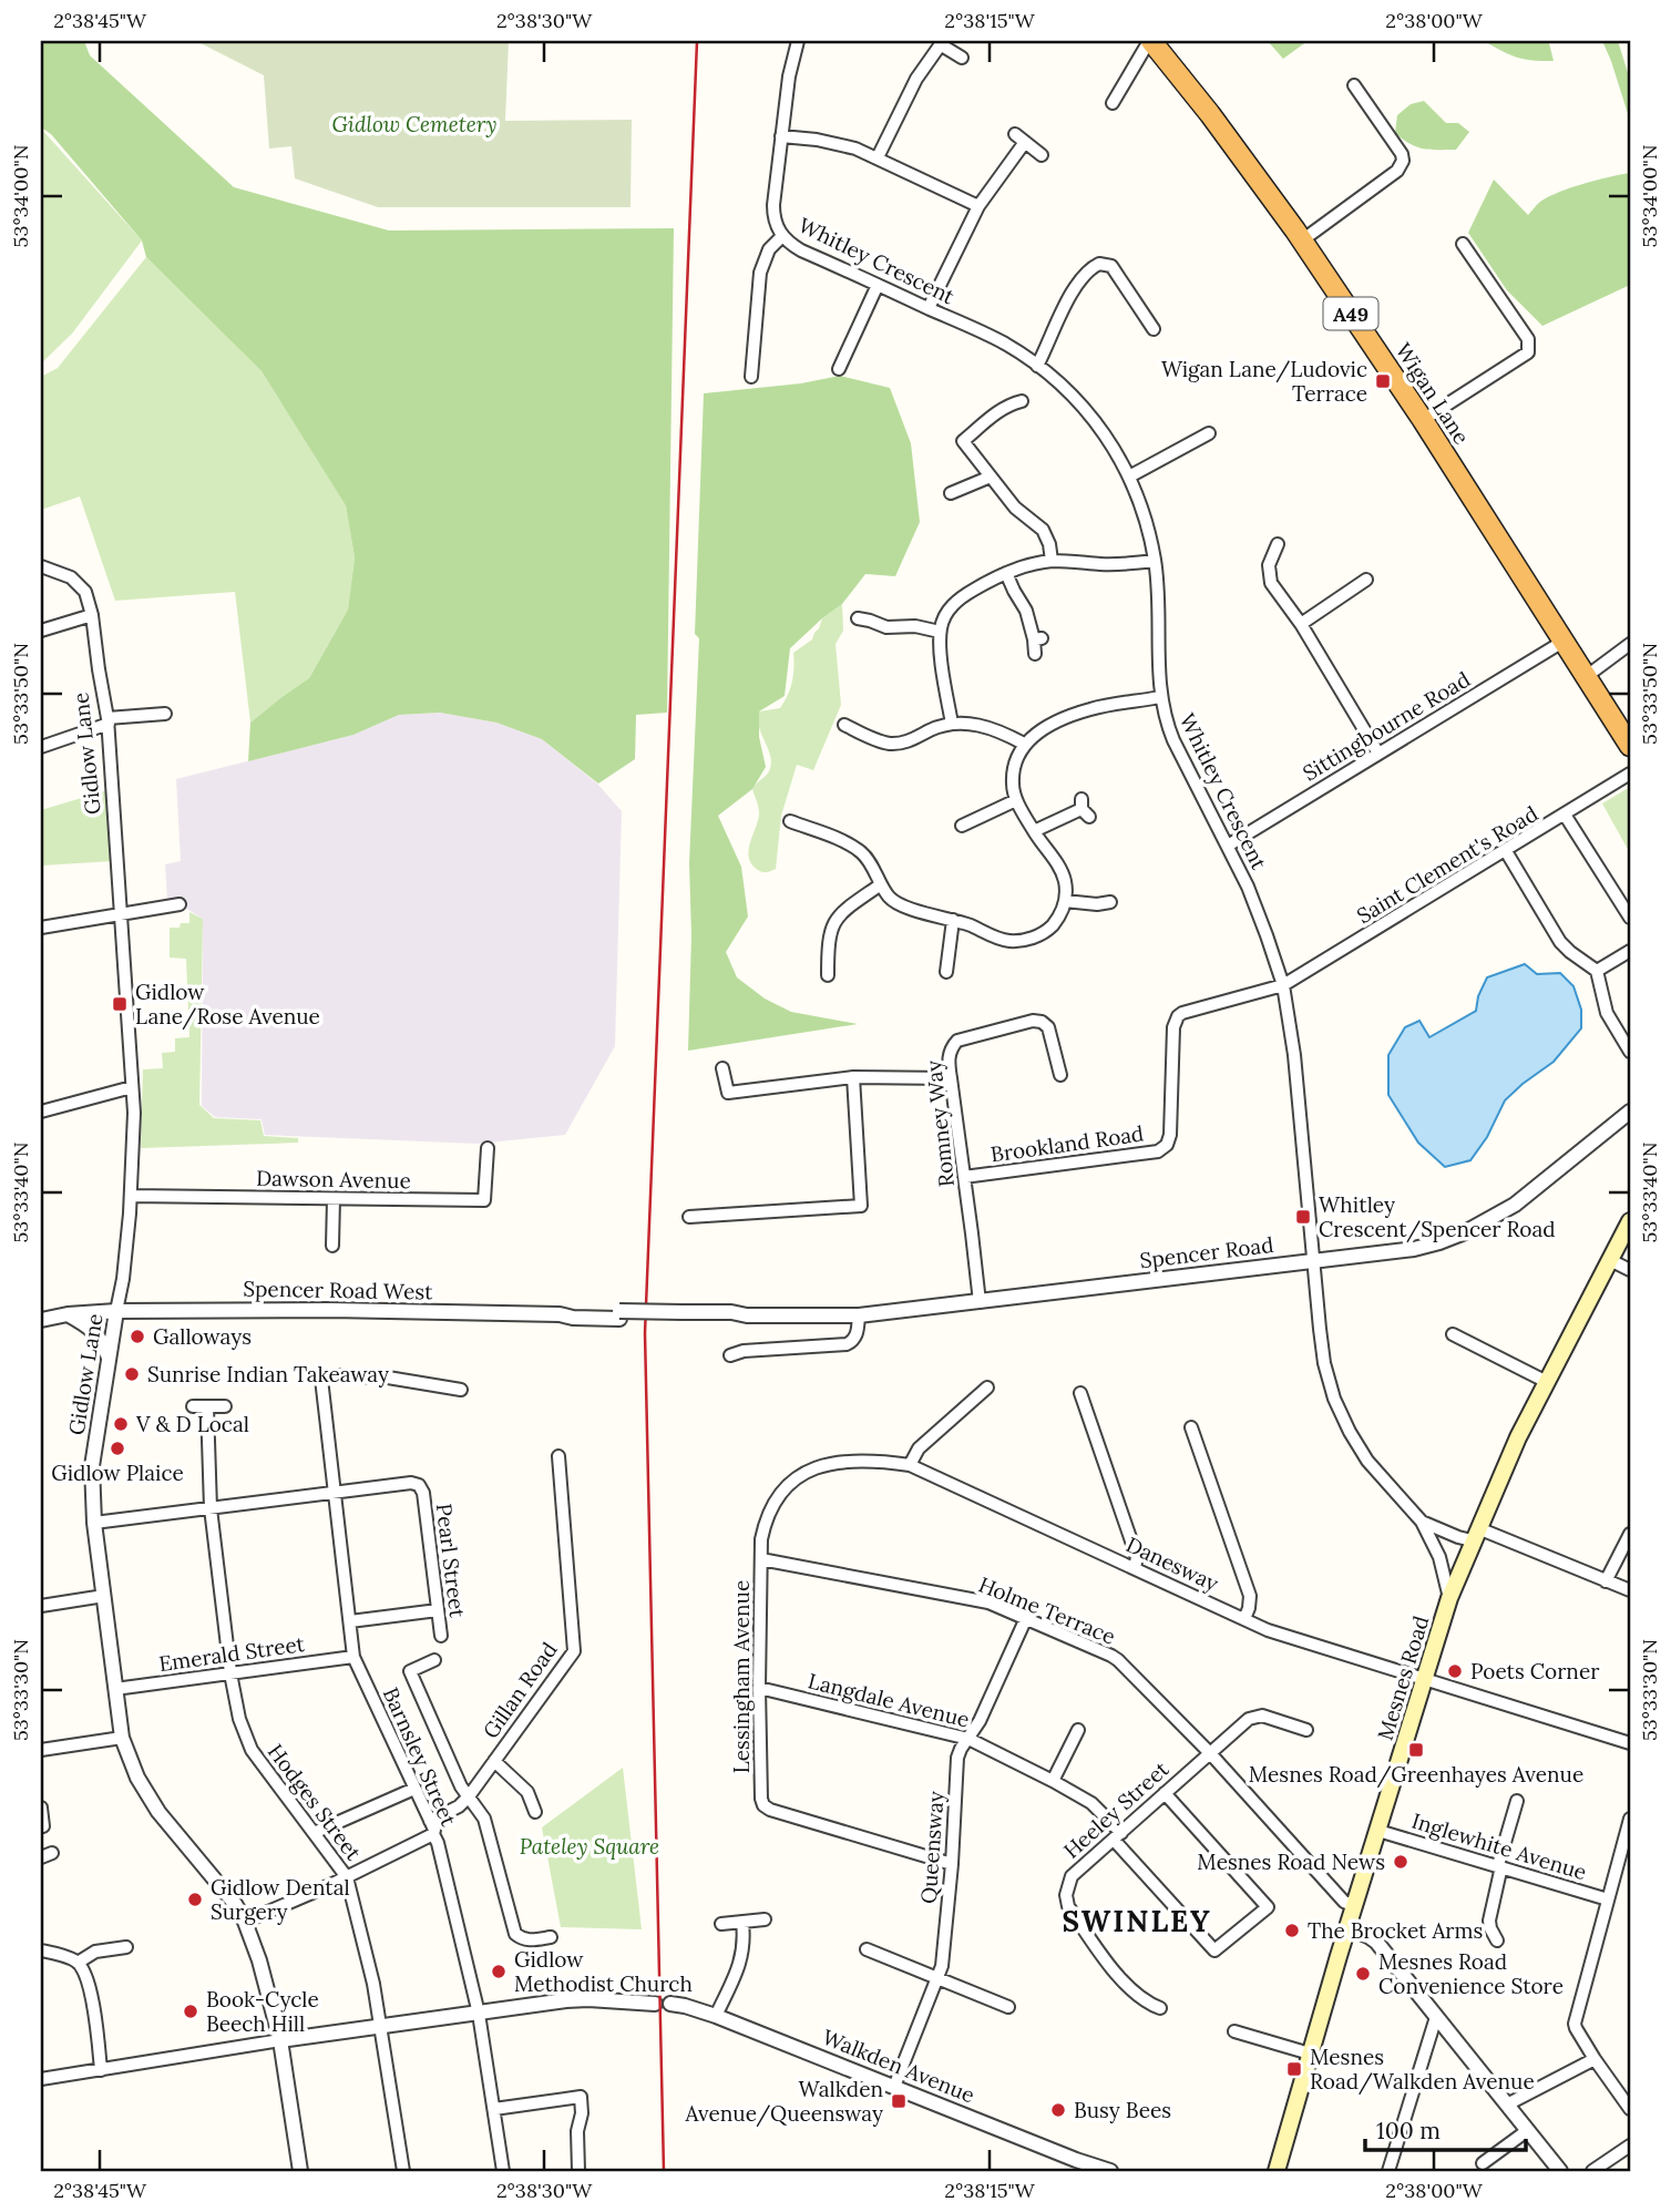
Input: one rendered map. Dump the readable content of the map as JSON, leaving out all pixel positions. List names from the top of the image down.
{
  "streets": {
    "highway": ["A49", "Wigan Lane"],
    "main road": ["Mesnes Road"],
    "street": [
      "Whitley Crescent",
      "Sittingbourne Road",
      "Gidlow Lane",
      "Saint Clement's Road",
      "Romney Way",
      "Brookland Road",
      "Dawson Avenue",
      "Spencer Road",
      "Spencer Road West",
      "Pearl Street",
      "Danesway",
      "Holme Terrace",
      "Emerald Street",
      "Lessingham Avenue",
      "Gillan Road",
      "Langdale Avenue",
      "Barnsley Street",
      "Hodges Street",
      "Heeley Street",
      "Inglewhite Avenue",
      "Queensway",
      "Walkden Avenue"
    ]
  },
  "crossings": [
    ["Whitley Crescent", "Sittingbourne Road"],
    ["Whitley Crescent", "Saint Clement's Road"],
    ["Whitley Crescent", "Brookland Road"],
    ["Whitley Crescent", "Spencer Road"],
    ["Whitley Crescent", "Mesnes Road"],
    ["Wigan Lane", "Sittingbourne Road"],
    ["Gidlow Lane", "Dawson Avenue"],
    ["Gidlow Lane", "Spencer Road West"],
    ["Gidlow Lane", "Emerald Street"],
    ["Gidlow Lane", "Walkden Avenue"],
    ["Saint Clement's Road", "Brookland Road"],
    ["Romney Way", "Brookland Road"],
    ["Romney Way", "Spencer Road"],
    ["Spencer Road", "Spencer Road West"],
    ["Pearl Street", "Barnsley Street"],
    ["Danesway", "Lessingham Avenue"],
    ["Danesway", "Mesnes Road"],
    ["Holme Terrace", "Lessingham Avenue"],
    ["Holme Terrace", "Mesnes Road"],
    ["Holme Terrace", "Heeley Street"],
    ["Holme Terrace", "Queensway"],
    ["Emerald Street", "Barnsley Street"],
    ["Emerald Street", "Hodges Street"],
    ["Lessingham Avenue", "Langdale Avenue"],
    ["Lessingham Avenue", "Queensway"],
    ["Mesnes Road", "Inglewhite Avenue"],
    ["Gillan Road", "Barnsley Street"],
    ["Langdale Avenue", "Heeley Street"],
    ["Langdale Avenue", "Queensway"],
    ["Barnsley Street", "Walkden Avenue"],
    ["Hodges Street", "Walkden Avenue"],
    ["Queensway", "Walkden Avenue"]
  ],
  "districts": ["SWINLEY"],
  "parks": ["Gidlow Cemetery", "Pateley Square"],
  "places": {
    "transit": [
      "Wigan Lane/Ludovic Terrace",
      "Gidlow Lane/Rose Avenue",
      "Whitley Crescent/Spencer Road",
      "Mesnes Road/Greenhayes Avenue",
      "Mesnes Road/Walkden Avenue",
      "Walkden Avenue/Queensway"
    ],
    "other": [
      "Galloways",
      "Sunrise Indian Takeaway",
      "V & D Local",
      "Gidlow Plaice",
      "Poets Corner",
      "Mesnes Road News",
      "Gidlow Dental Surgery",
      "The Brocket Arms",
      "Gidlow Methodist Church",
      "Mesnes Road Convenience Store",
      "Book-Cycle Beech Hill",
      "Busy Bees"
    ]
  },
  "scale_bar": "100 m",
  "coordinates": [
    "2°38'45\"W",
    "2°38'30\"W",
    "2°38'15\"W",
    "2°38'00\"W",
    "53°34'00\"N",
    "53°33'50\"N",
    "53°33'40\"N",
    "53°33'30\"N"
  ]
}
